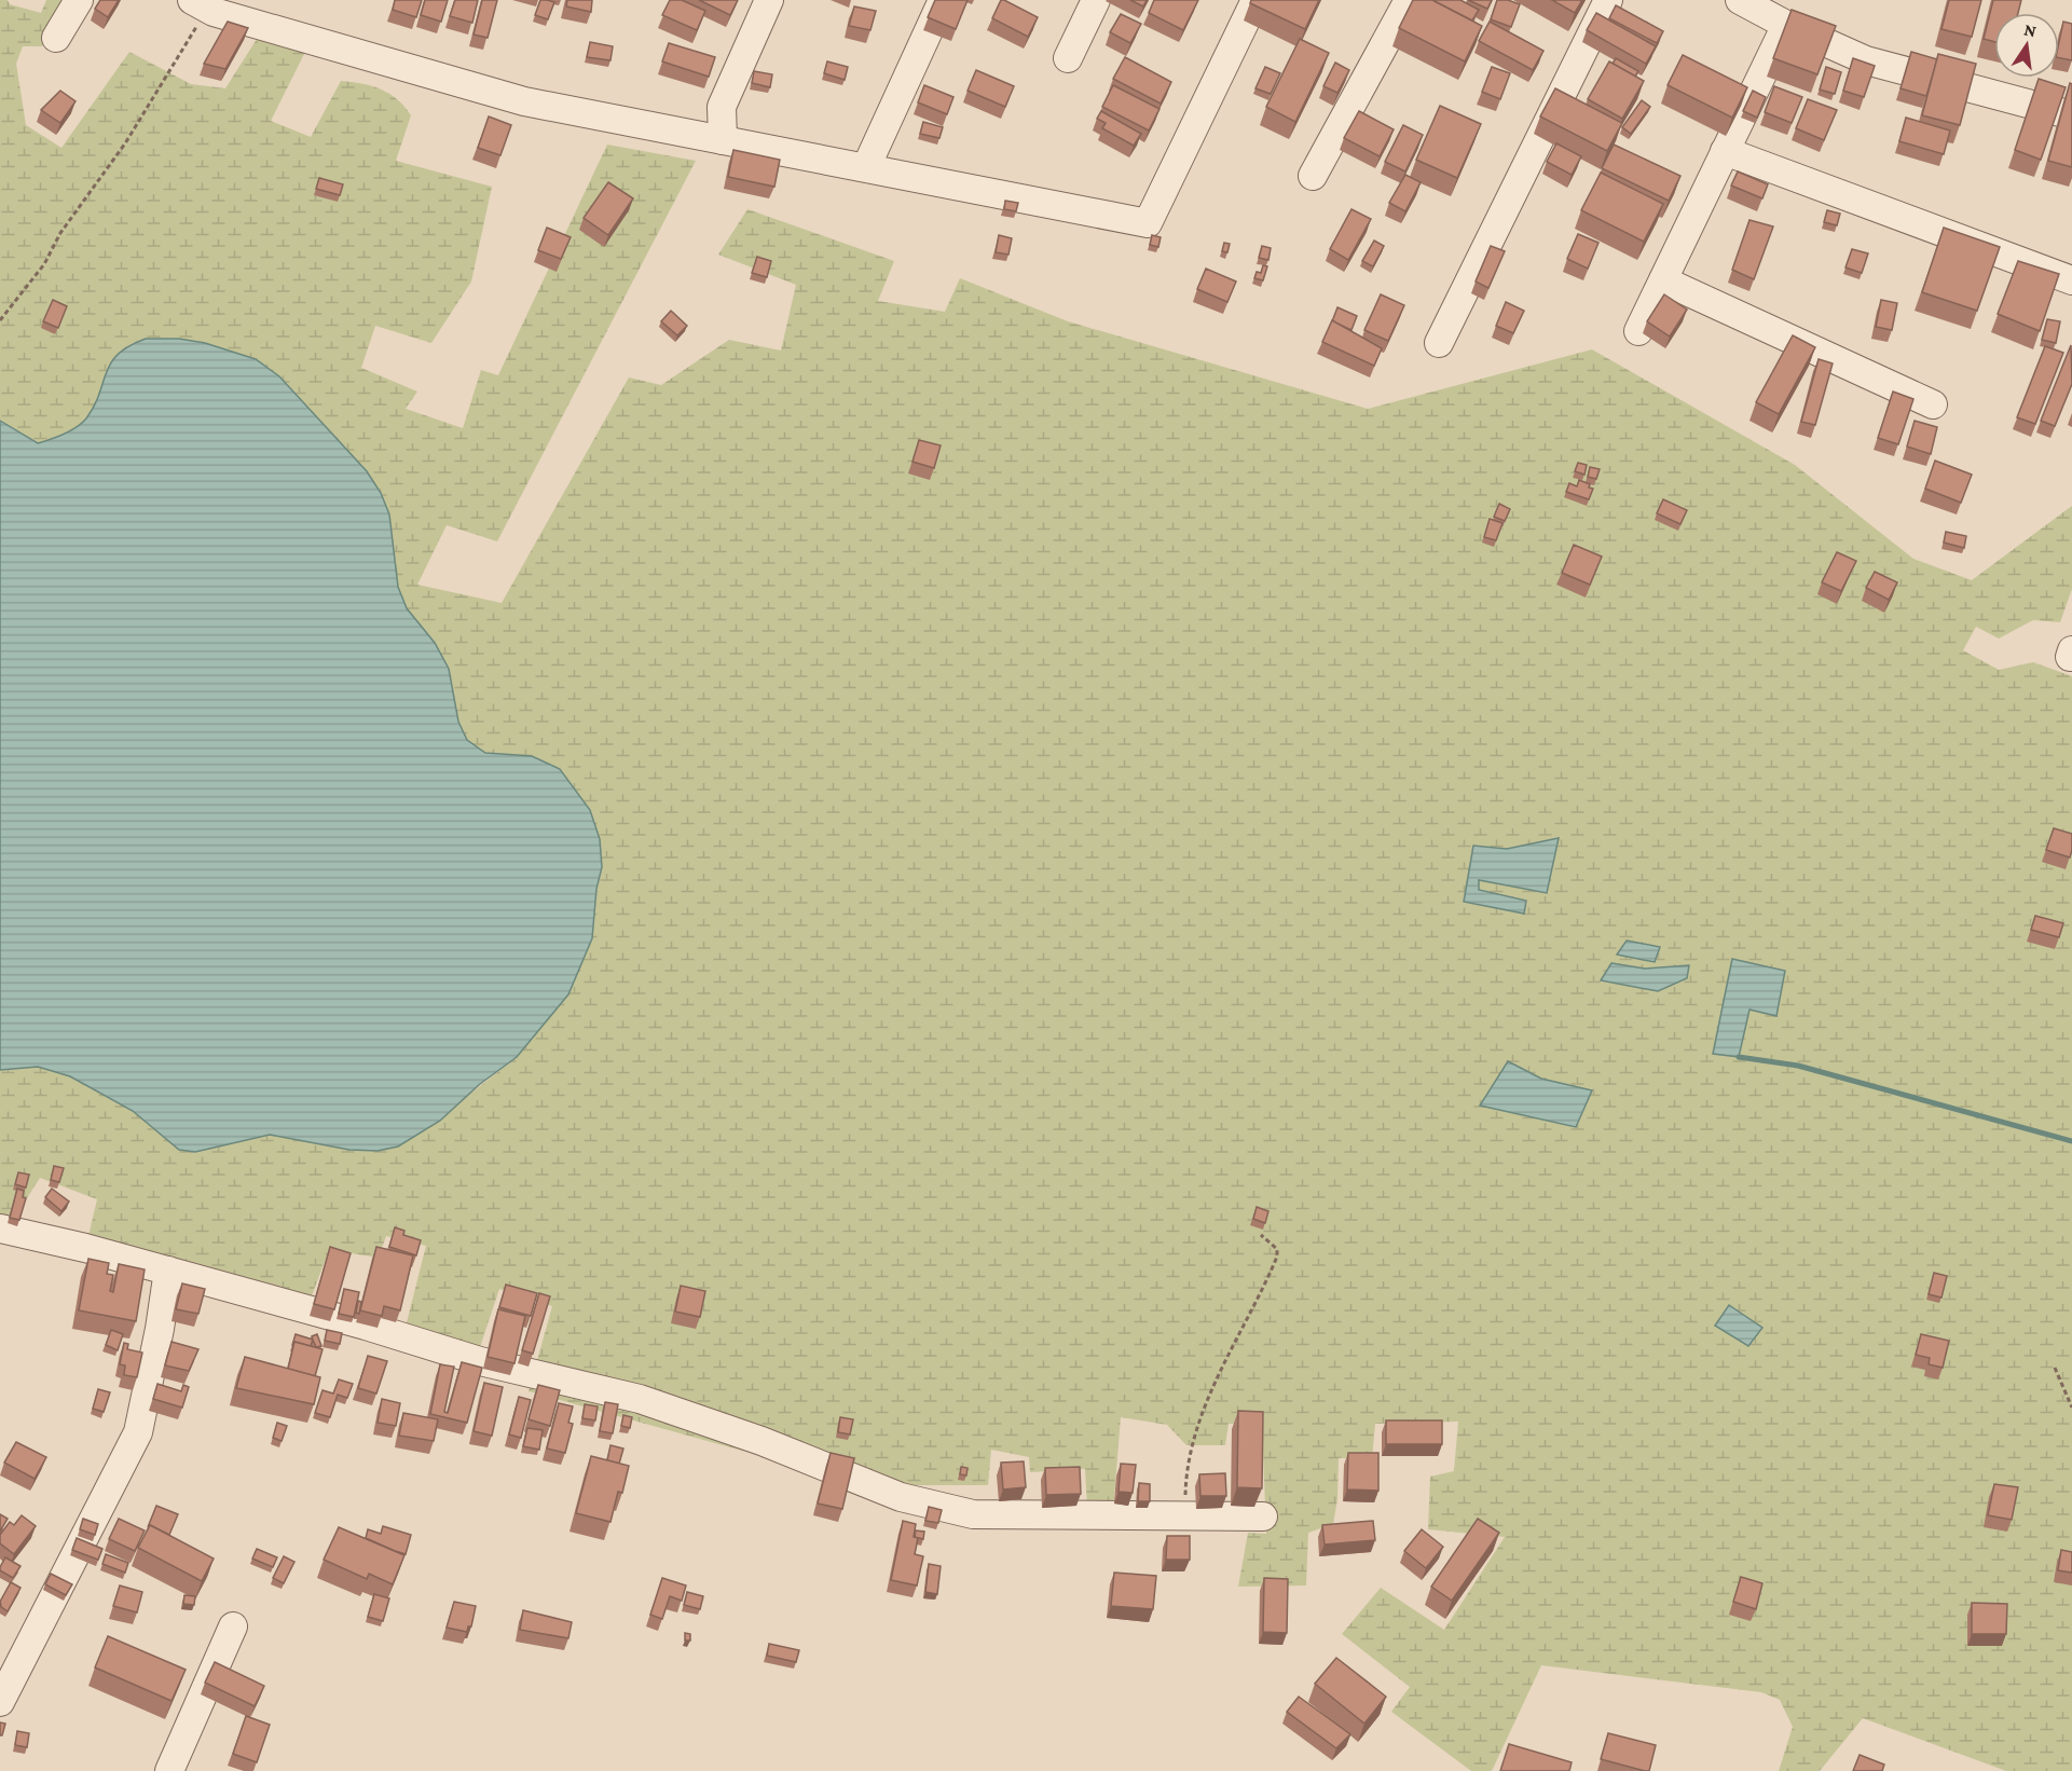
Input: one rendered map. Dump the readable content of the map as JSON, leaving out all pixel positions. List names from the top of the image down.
{
  "north": "top"
}
